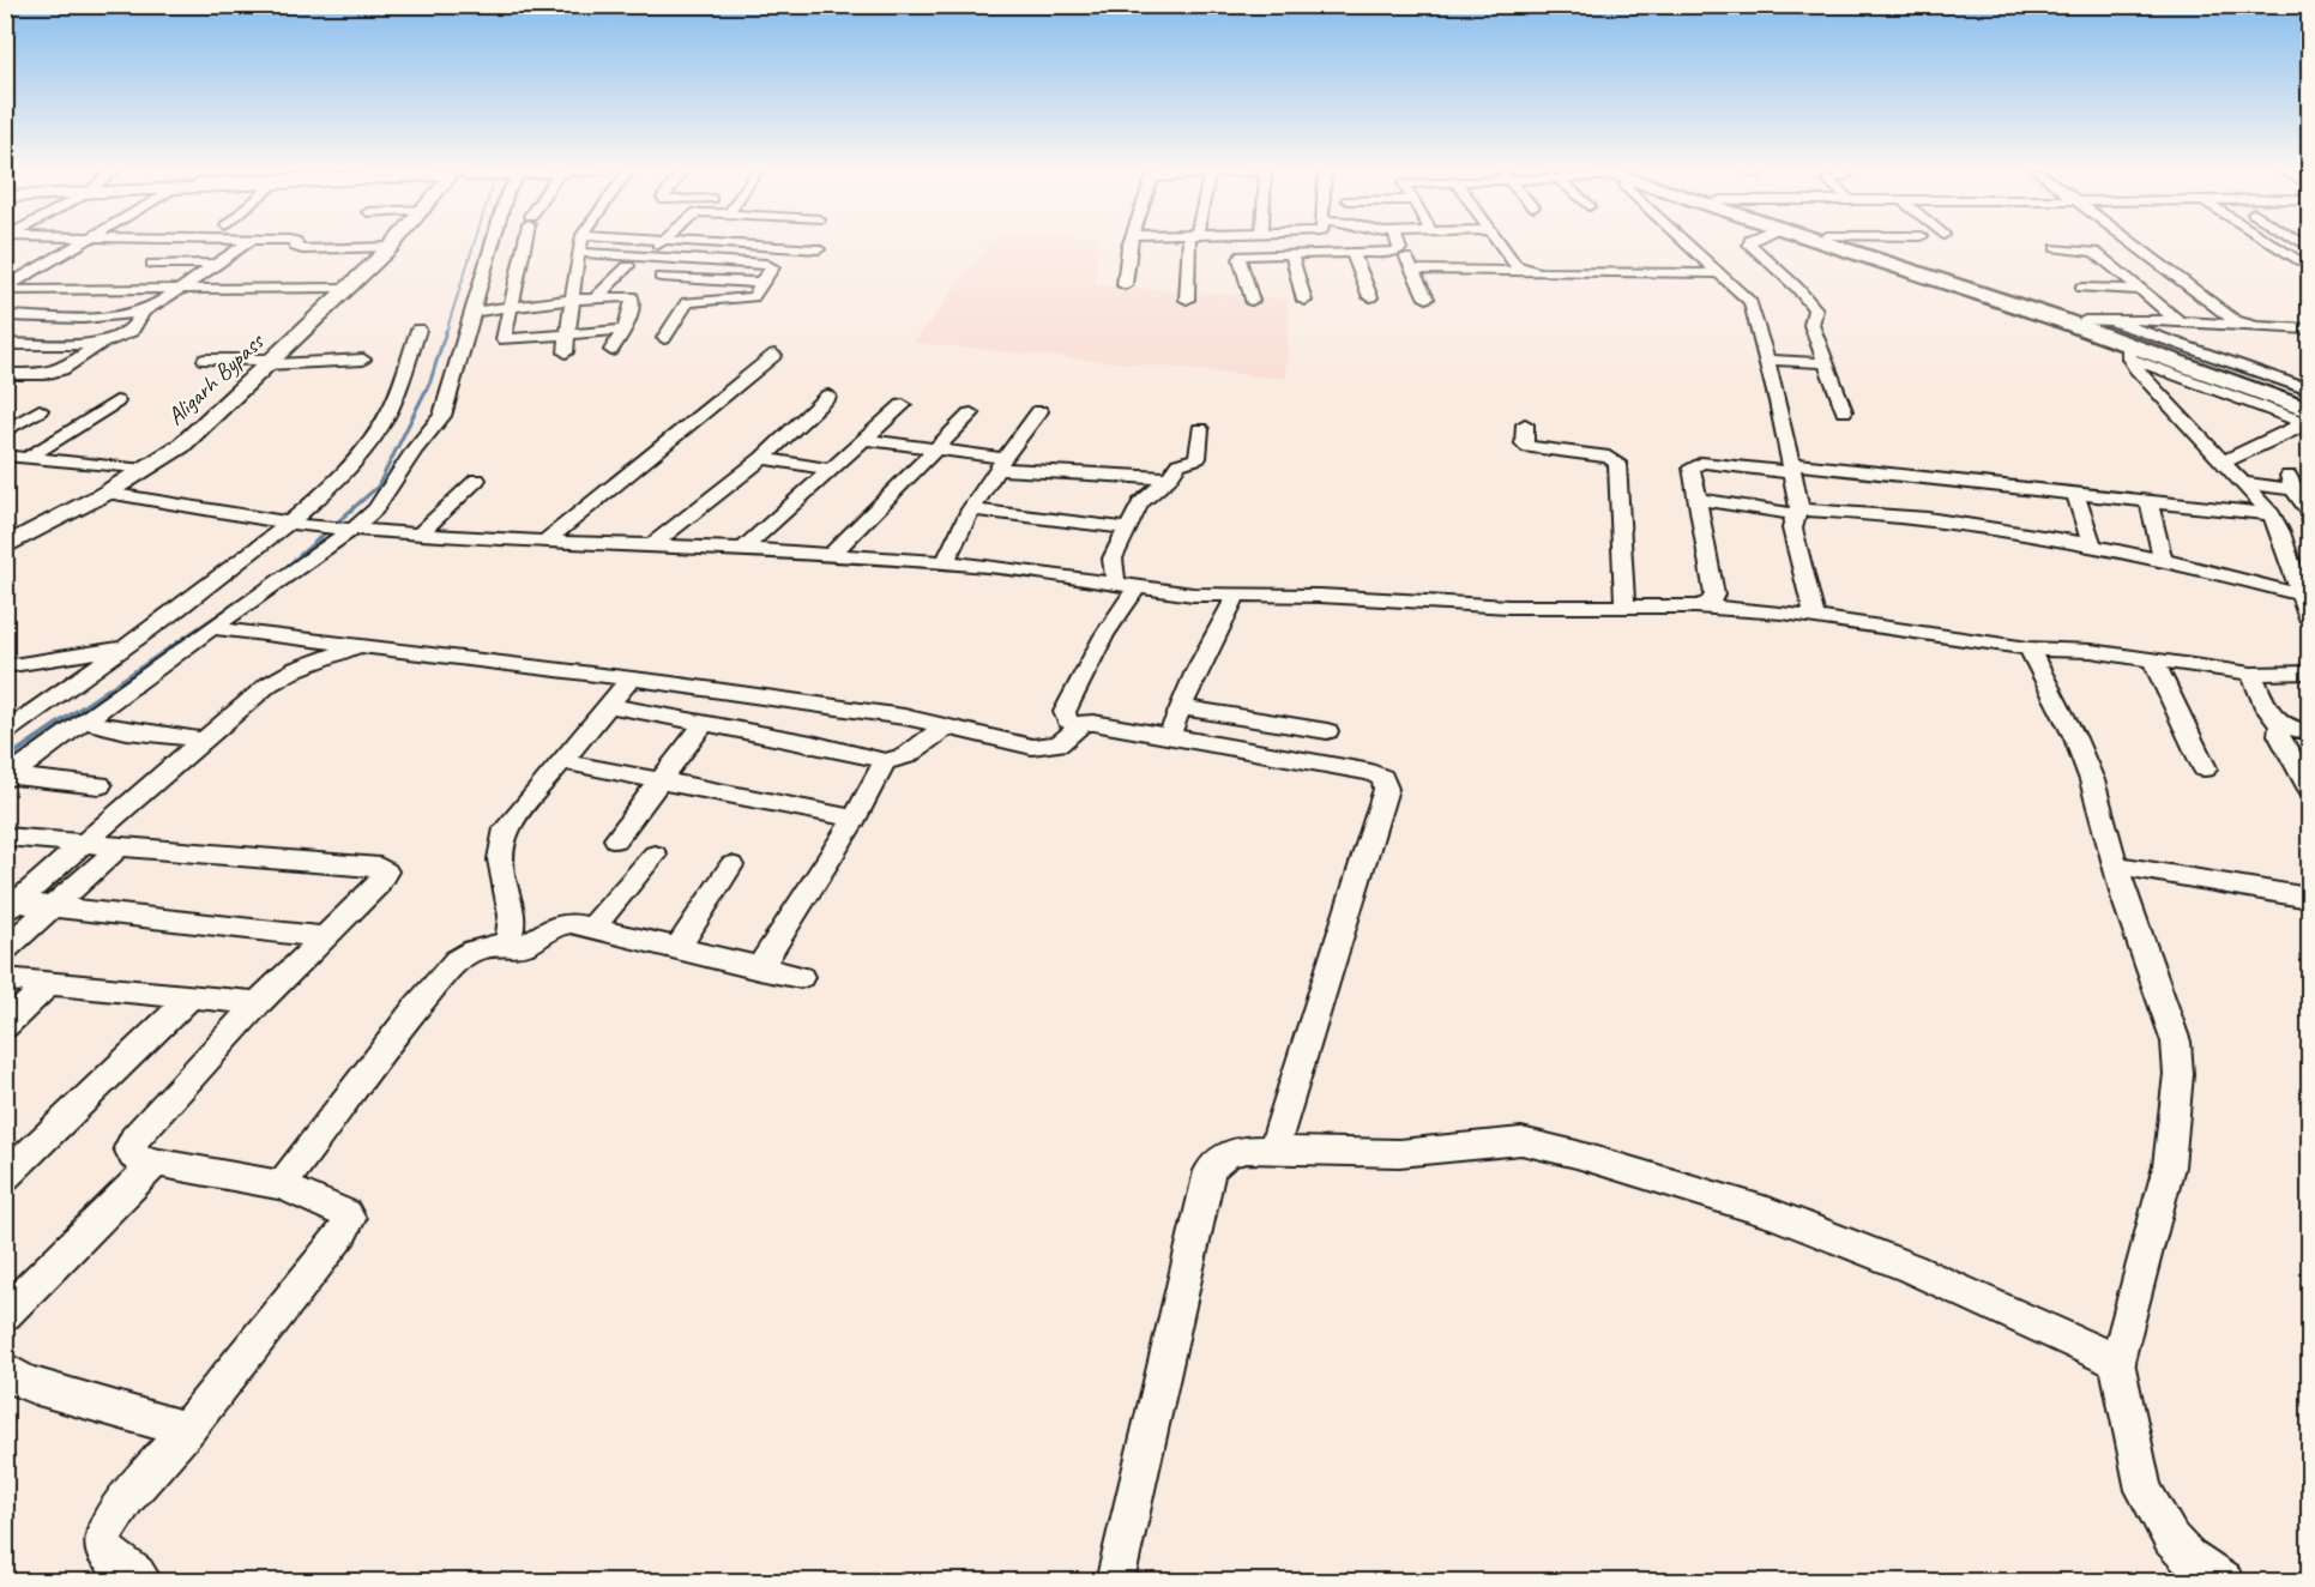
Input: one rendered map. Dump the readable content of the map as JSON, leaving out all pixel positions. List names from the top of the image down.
{
  "streets": {
    "main road": ["Aligarh Bypass"]
  }
}
